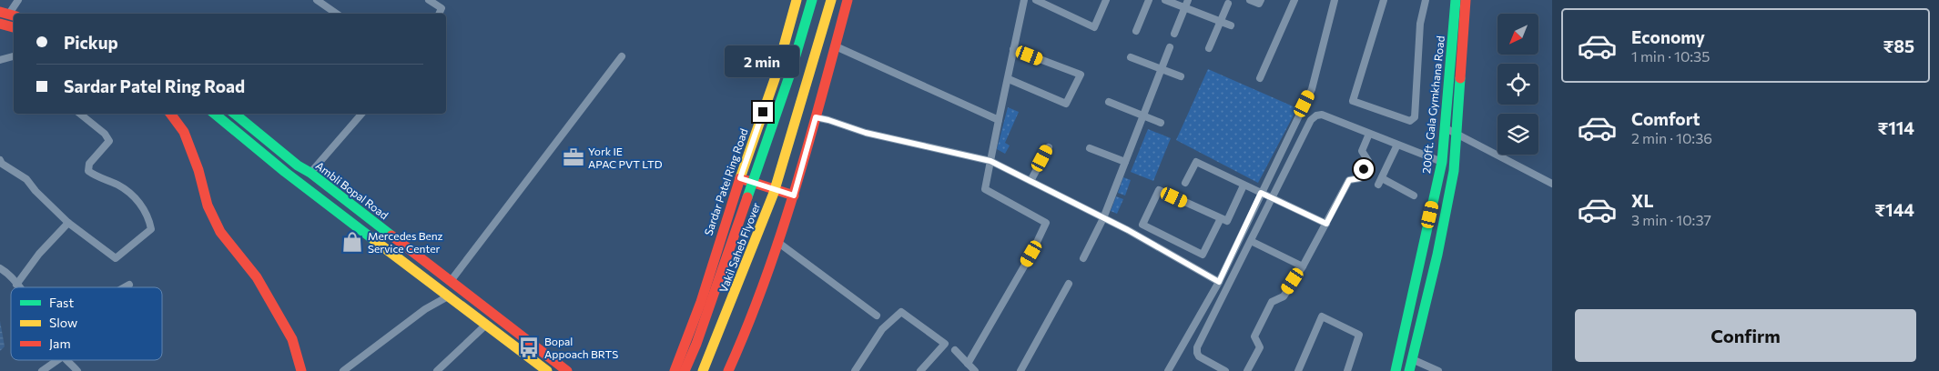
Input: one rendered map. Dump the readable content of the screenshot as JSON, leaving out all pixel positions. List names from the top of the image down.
{
  "streets": {
    "main road": [
      "200ft. Gala Gymkhana Road",
      "Sardar Patel Ring Road",
      "Ambli Bopal Road",
      "Vakil Saheb Flyover"
    ]
  },
  "places": {
    "office": ["York IE APAC PVT LTD"],
    "shop": ["Mercedes Benz Service Center"],
    "bus stop": ["Bopal Appoach BRTS"]
  },
  "legend": ["Fast", "Slow", "Jam"],
  "north": "bottom left",
  "page": {
    "list": [
      {
        "name": "Economy",
        "note": "1 min · 10:35",
        "value": "₹85"
      },
      {
        "name": "Comfort",
        "note": "2 min · 10:36",
        "value": "₹114"
      },
      {
        "name": "XL",
        "note": "3 min · 10:37",
        "value": "₹144"
      }
    ],
    "banner": ["Pickup", "Sardar Patel Ring Road"],
    "bubble": "2 min",
    "buttons": "Confirm"
  }
}
